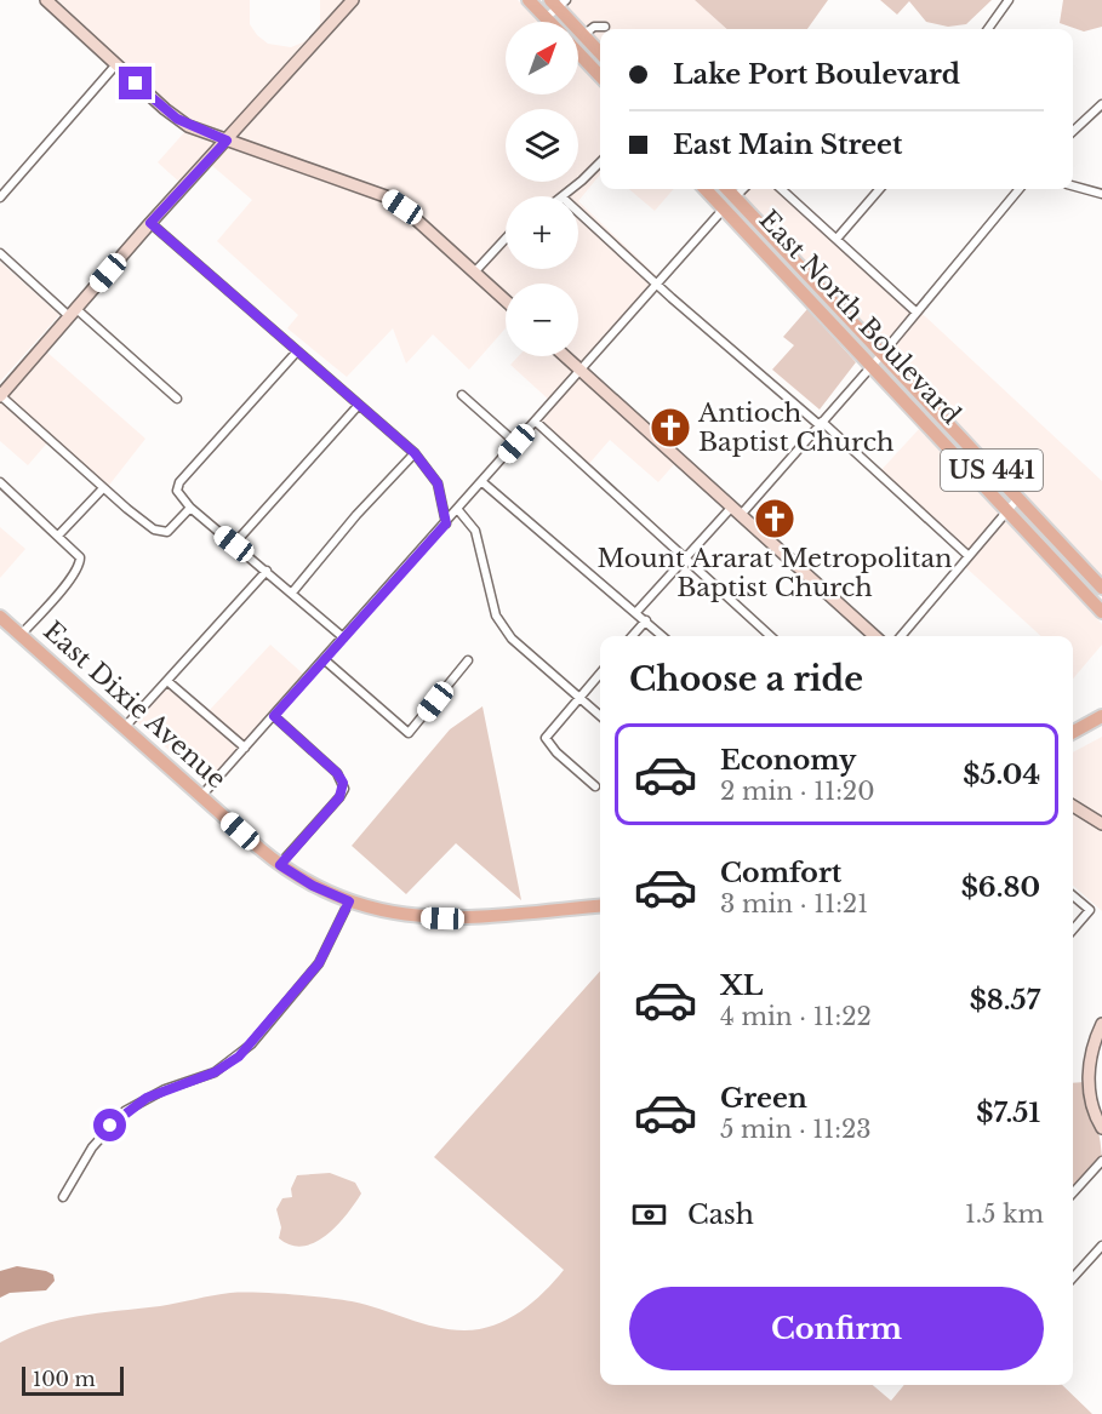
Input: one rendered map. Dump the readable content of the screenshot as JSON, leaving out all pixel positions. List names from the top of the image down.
{
  "streets": {
    "main road": ["East North Boulevard", "US 441", "East Dixie Avenue"]
  },
  "places": {
    "church": ["Antioch Baptist Church", "Mount Ararat Metropolitan Baptist Church"]
  },
  "scale_bar": "100 m",
  "north": "top right",
  "page": {
    "map_buttons": ["+", "−"],
    "banner": ["Lake Port Boulevard", "East Main Street"],
    "heading": "Choose a ride",
    "list": [
      {
        "name": "Economy",
        "note": "2 min · 11:20",
        "value": "$5.04"
      },
      {
        "name": "Comfort",
        "note": "3 min · 11:21",
        "value": "$6.80"
      },
      {
        "name": "XL",
        "note": "4 min · 11:22",
        "value": "$8.57"
      },
      {
        "name": "Green",
        "note": "5 min · 11:23",
        "value": "$7.51"
      }
    ],
    "pay": ["Cash", "1.5 km"],
    "buttons": "Confirm",
    "scale": "100 m"
  }
}
